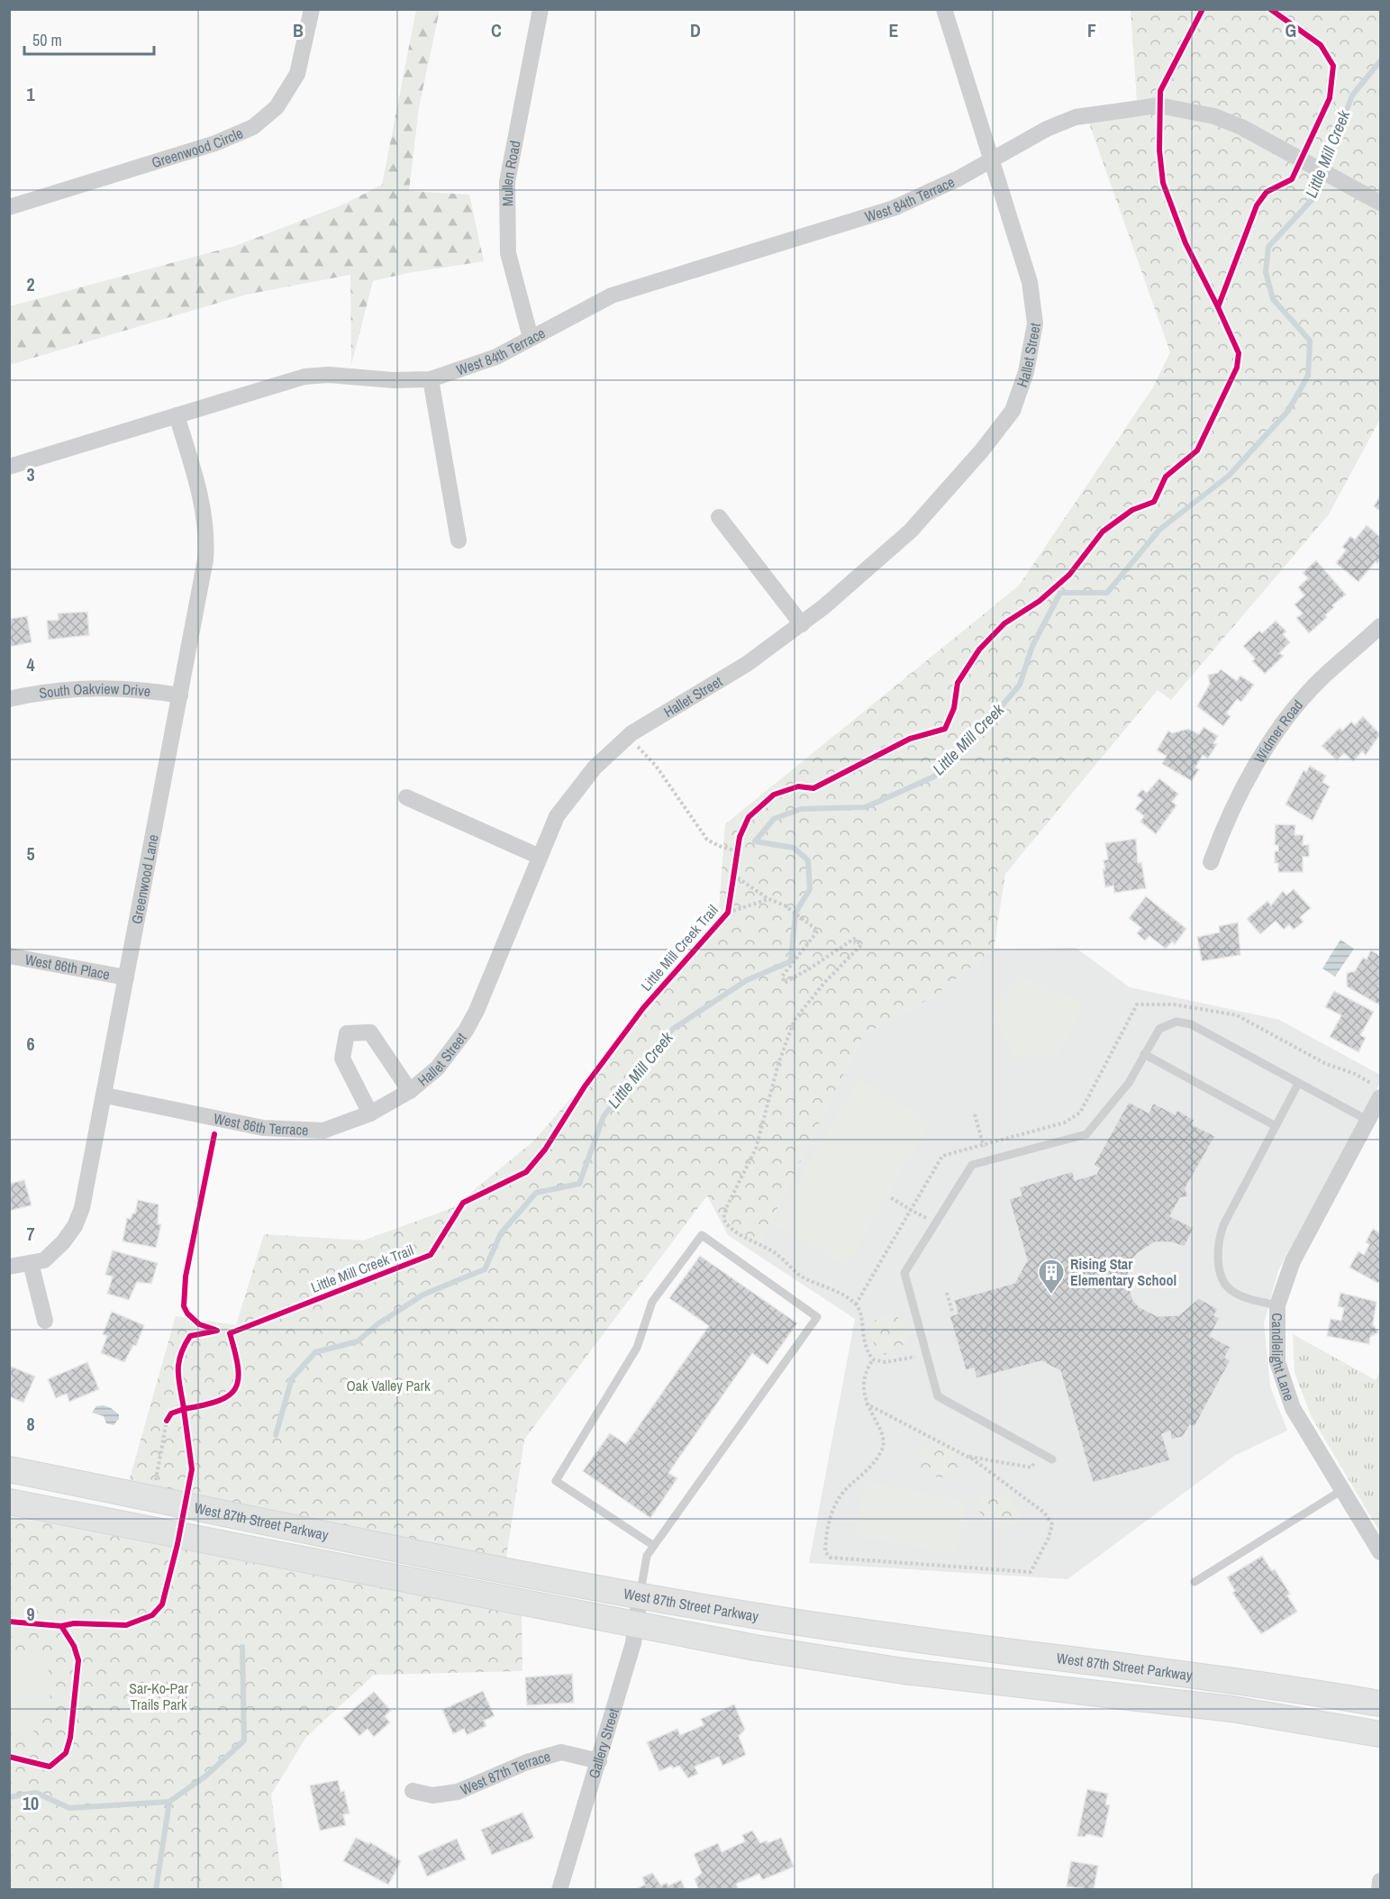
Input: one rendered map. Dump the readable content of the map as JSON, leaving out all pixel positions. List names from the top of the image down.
{
  "streets": {
    "main road": ["West 87th Street Parkway"],
    "street": [
      "Greenwood Circle",
      "Mullen Road",
      "West 84th Terrace",
      "Hallet Street",
      "South Oakview Drive",
      "Widmer Road",
      "Greenwood Lane",
      "West 86th Place",
      "West 86th Terrace",
      "Candlelight Lane",
      "Gallery Street",
      "West 87th Terrace"
    ],
    "cycle path": ["Little Mill Creek Trail"]
  },
  "crossings": [
    ["Mullen Road", "West 84th Terrace"],
    ["West 84th Terrace", "Hallet Street"],
    ["West 84th Terrace", "Greenwood Lane"],
    ["Hallet Street", "West 86th Terrace"],
    ["South Oakview Drive", "Greenwood Lane"],
    ["Greenwood Lane", "West 86th Place"],
    ["Greenwood Lane", "West 86th Terrace"],
    ["West 87th Street Parkway", "Gallery Street"],
    ["Gallery Street", "West 87th Terrace"]
  ],
  "water": ["Little Mill Creek"],
  "parks": ["Oak Valley Park", "Sar-Ko-Par Trails Park"],
  "places": {
    "building": ["Rising Star Elementary School"]
  },
  "scale_bar": "50 m",
  "grid": {
    "columns": [
      "B",
      "C",
      "D",
      "E",
      "F",
      "G"
    ],
    "rows": [
      "1",
      "2",
      "3",
      "4",
      "5",
      "6",
      "7",
      "8",
      "9",
      "10"
    ]
  }
}
